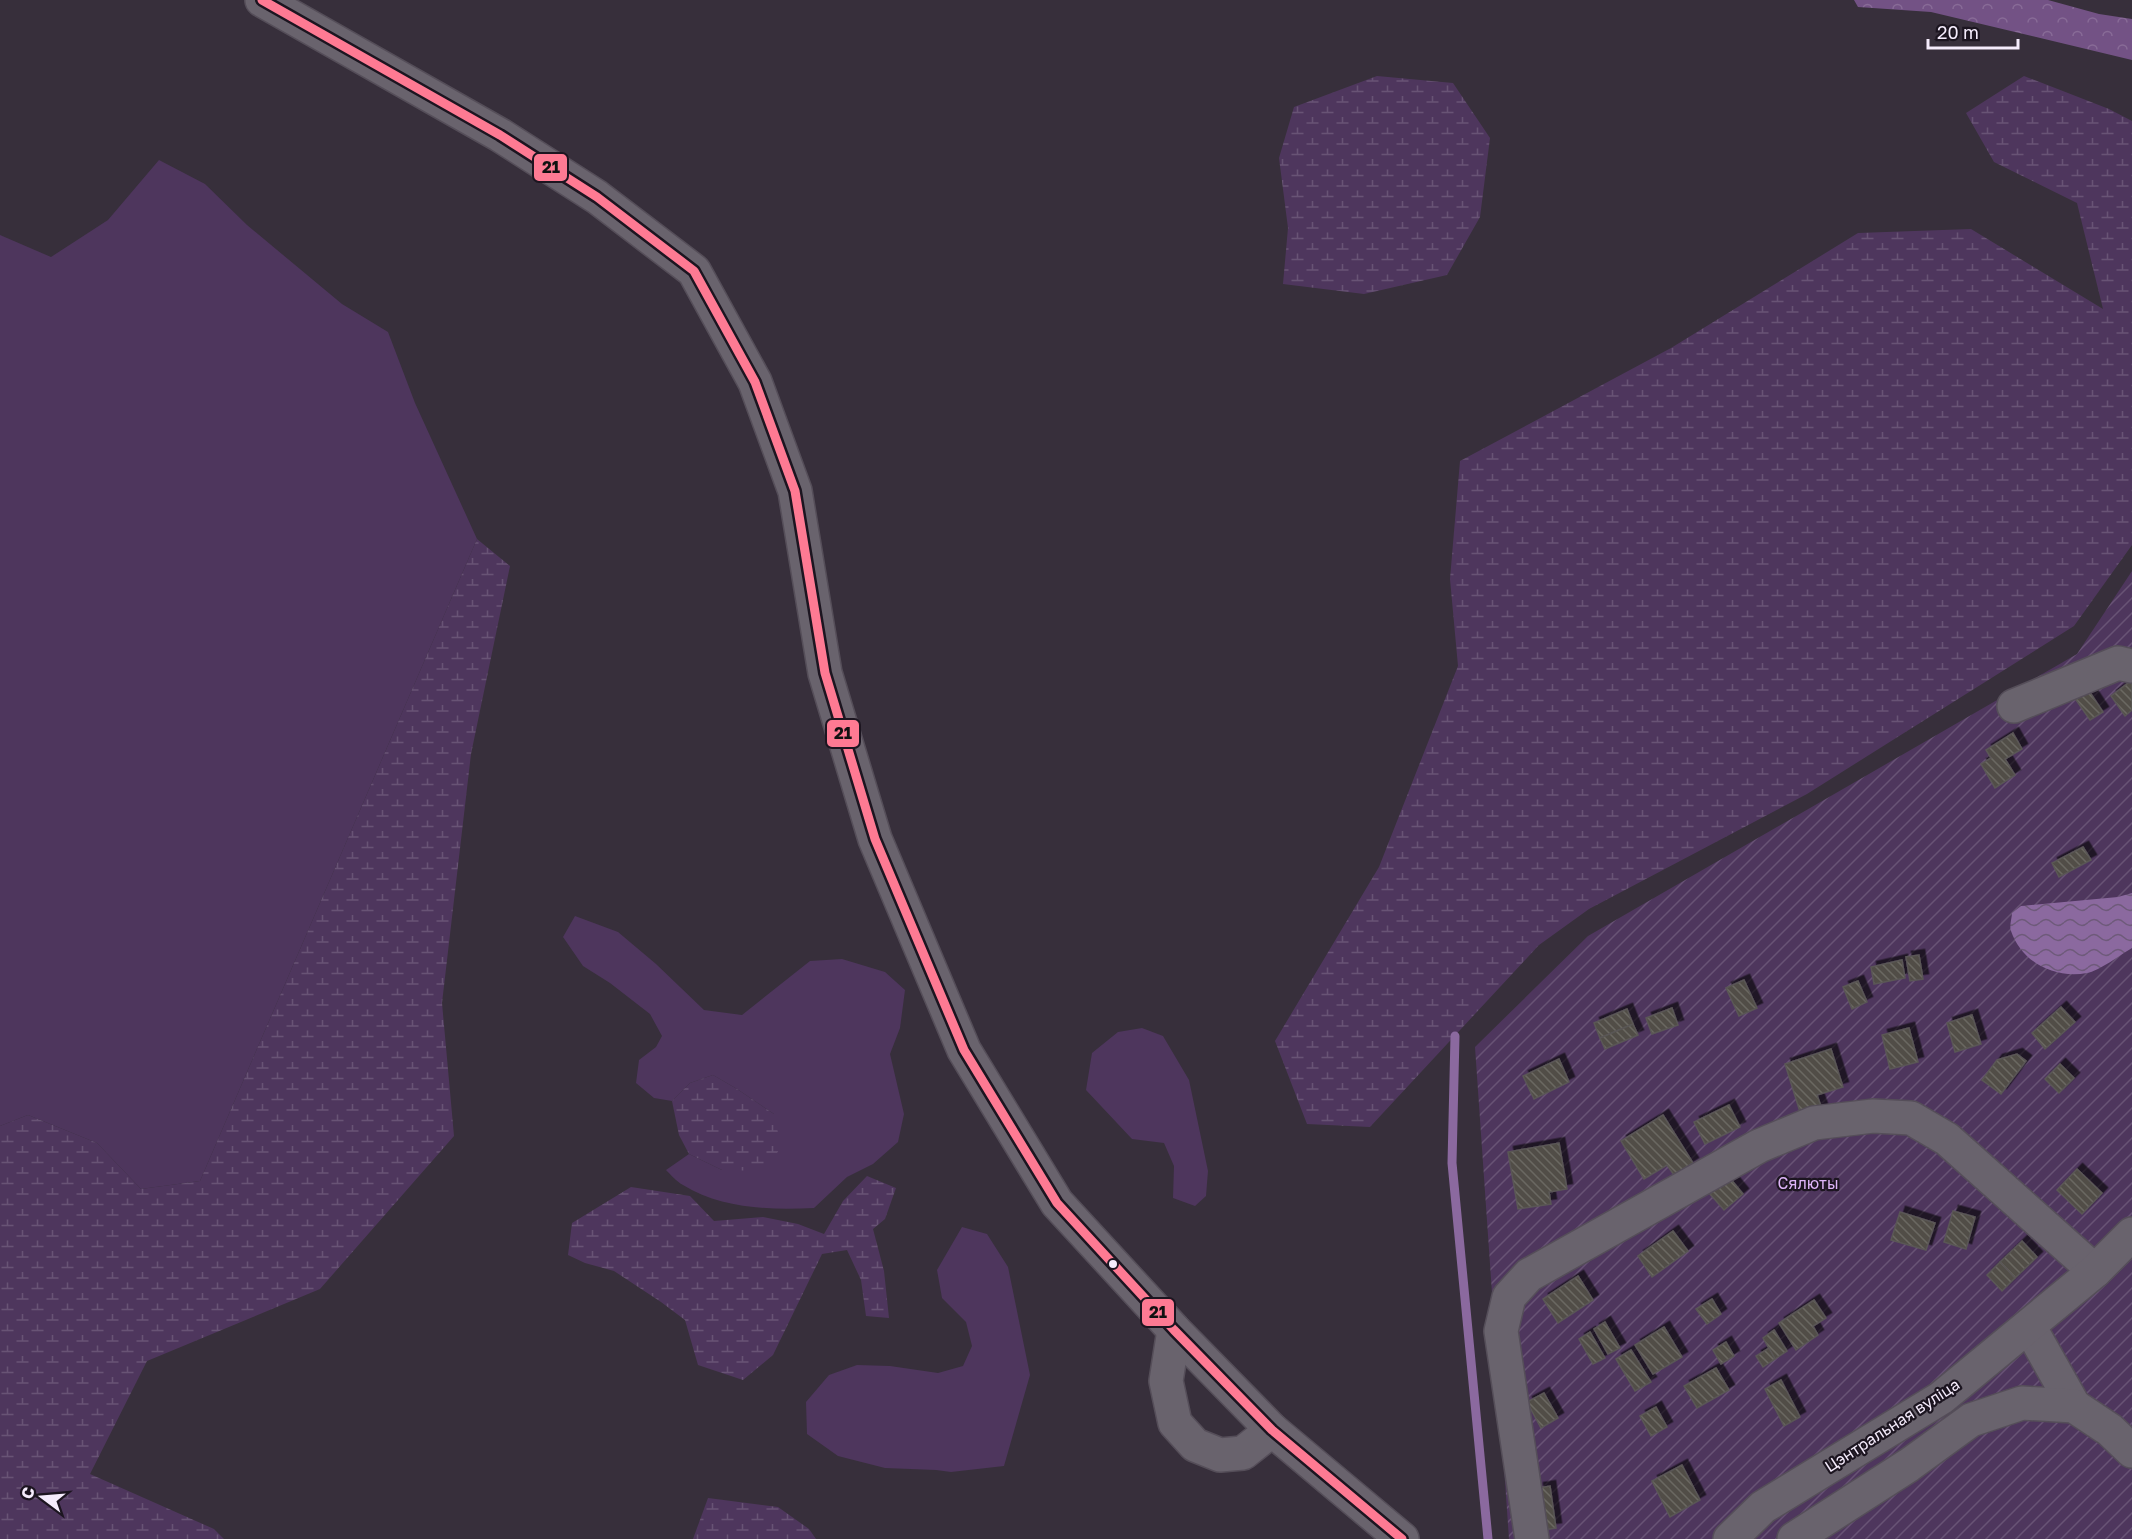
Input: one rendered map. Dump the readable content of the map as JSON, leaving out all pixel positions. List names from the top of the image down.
{
  "streets": {
    "street": ["Цэнтральная вуліца"]
  },
  "parks": ["Сялюты"],
  "lines": ["transit line 21"],
  "scale_bar": "20 m",
  "north": "left"
}
